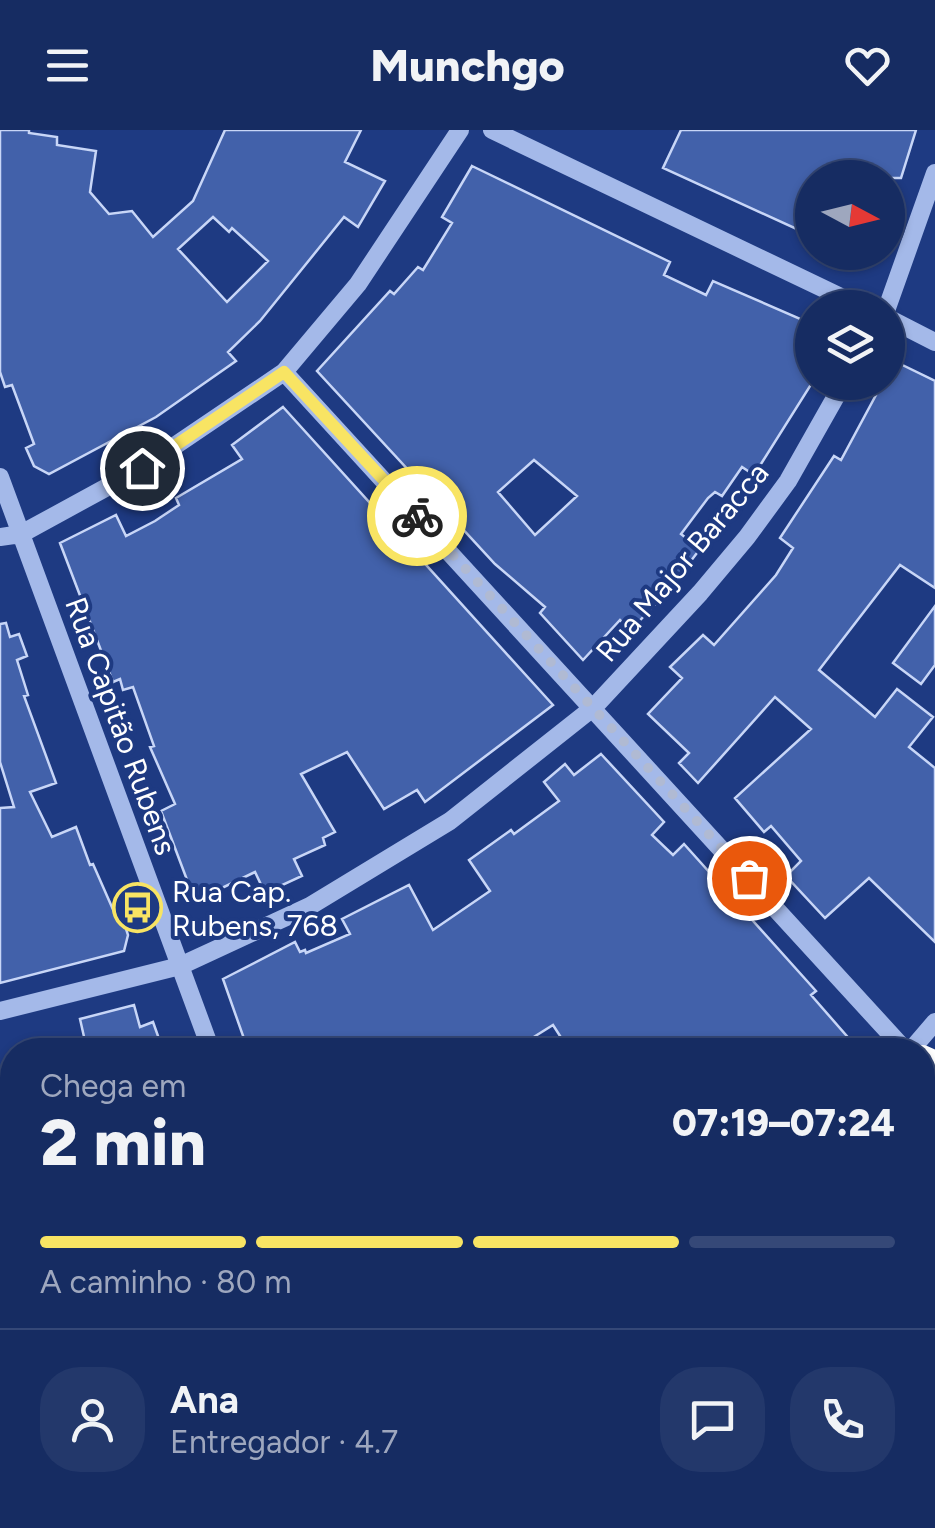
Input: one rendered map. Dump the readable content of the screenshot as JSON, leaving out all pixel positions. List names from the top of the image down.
{
  "streets": {
    "street": ["Rua Major Baracca", "Rua Capitão Rubens"]
  },
  "crossings": [
    ["Rua Major Baracca", "Rua Capitão Rubens"]
  ],
  "places": {
    "bus stop": ["Rua Cap. Rubens, 768"]
  },
  "north": "right",
  "page": {
    "header": "Munchgo",
    "heading": ["2 min", "Chega em", "07:19–07:24"],
    "panel": ["Ana", "Entregador · 4.7"],
    "bar": "A caminho · 80 m"
  }
}
